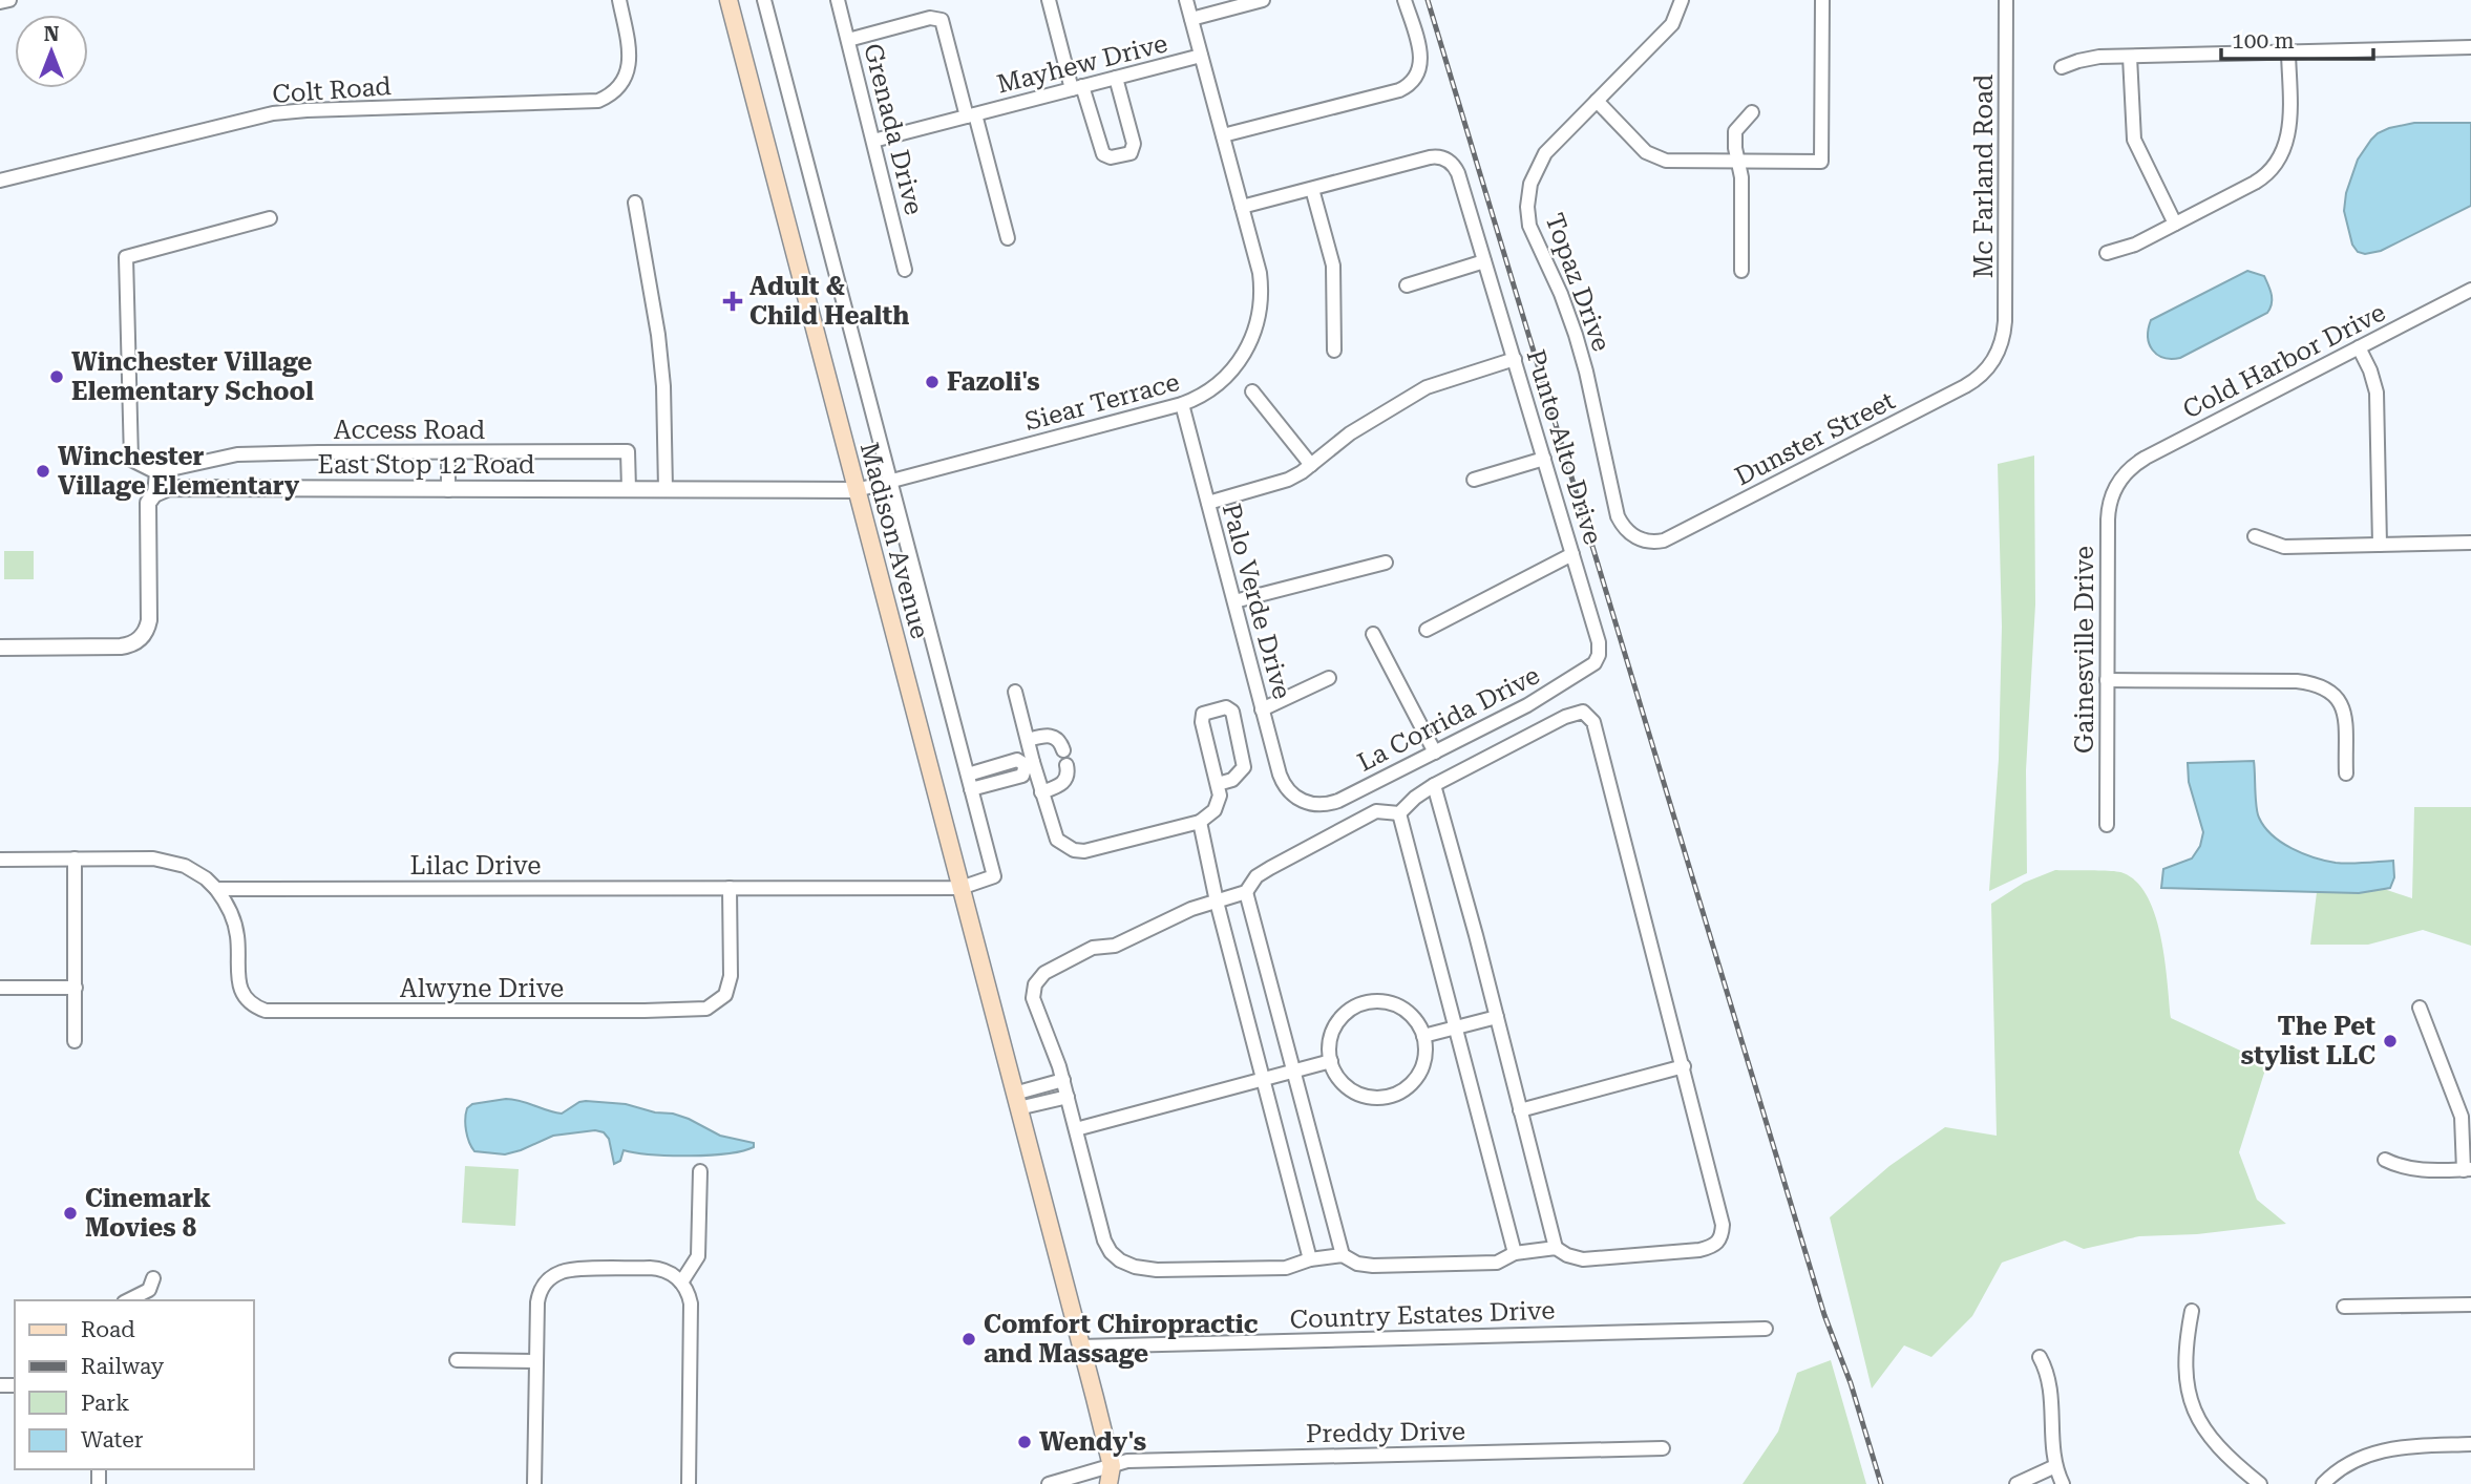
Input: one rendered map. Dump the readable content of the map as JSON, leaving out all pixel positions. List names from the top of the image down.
{
  "streets": {
    "main road": ["Madison Avenue"],
    "street": [
      "Mayhew Drive",
      "Colt Road",
      "Grenada Drive",
      "Mc Farland Road",
      "Topaz Drive",
      "Cold Harbor Drive",
      "Siear Terrace",
      "Access Road",
      "Dunster Street",
      "Punto Alto Drive",
      "East Stop 12 Road",
      "Palo Verde Drive",
      "Gainesville Drive",
      "La Corrida Drive",
      "Lilac Drive",
      "Alwyne Drive",
      "Country Estates Drive",
      "Preddy Drive"
    ]
  },
  "crossings": [
    ["Mayhew Drive", "Grenada Drive"],
    ["Mayhew Drive", "Siear Terrace"],
    ["Mc Farland Road", "Dunster Street"],
    ["Topaz Drive", "Dunster Street"],
    ["Cold Harbor Drive", "Gainesville Drive"],
    ["Siear Terrace", "East Stop 12 Road"],
    ["Siear Terrace", "Madison Avenue"],
    ["Siear Terrace", "Palo Verde Drive"],
    ["Access Road", "East Stop 12 Road"],
    ["Punto Alto Drive", "La Corrida Drive"],
    ["East Stop 12 Road", "Madison Avenue"],
    ["Madison Avenue", "Lilac Drive"],
    ["Madison Avenue", "Country Estates Drive"],
    ["Madison Avenue", "Preddy Drive"],
    ["Palo Verde Drive", "La Corrida Drive"],
    ["Lilac Drive", "Alwyne Drive"]
  ],
  "places": {
    "health": ["Adult & Child Health"],
    "other": [
      "Winchester Village Elementary School",
      "Fazoli's",
      "Winchester Village Elementary",
      "The Pet stylist LLC",
      "Cinemark Movies 8",
      "Comfort Chiropractic and Massage",
      "Wendy's"
    ]
  },
  "legend": [
    "Road",
    "Railway",
    "Park",
    "Water"
  ],
  "scale_bar": "100 m",
  "north": "top"
}
